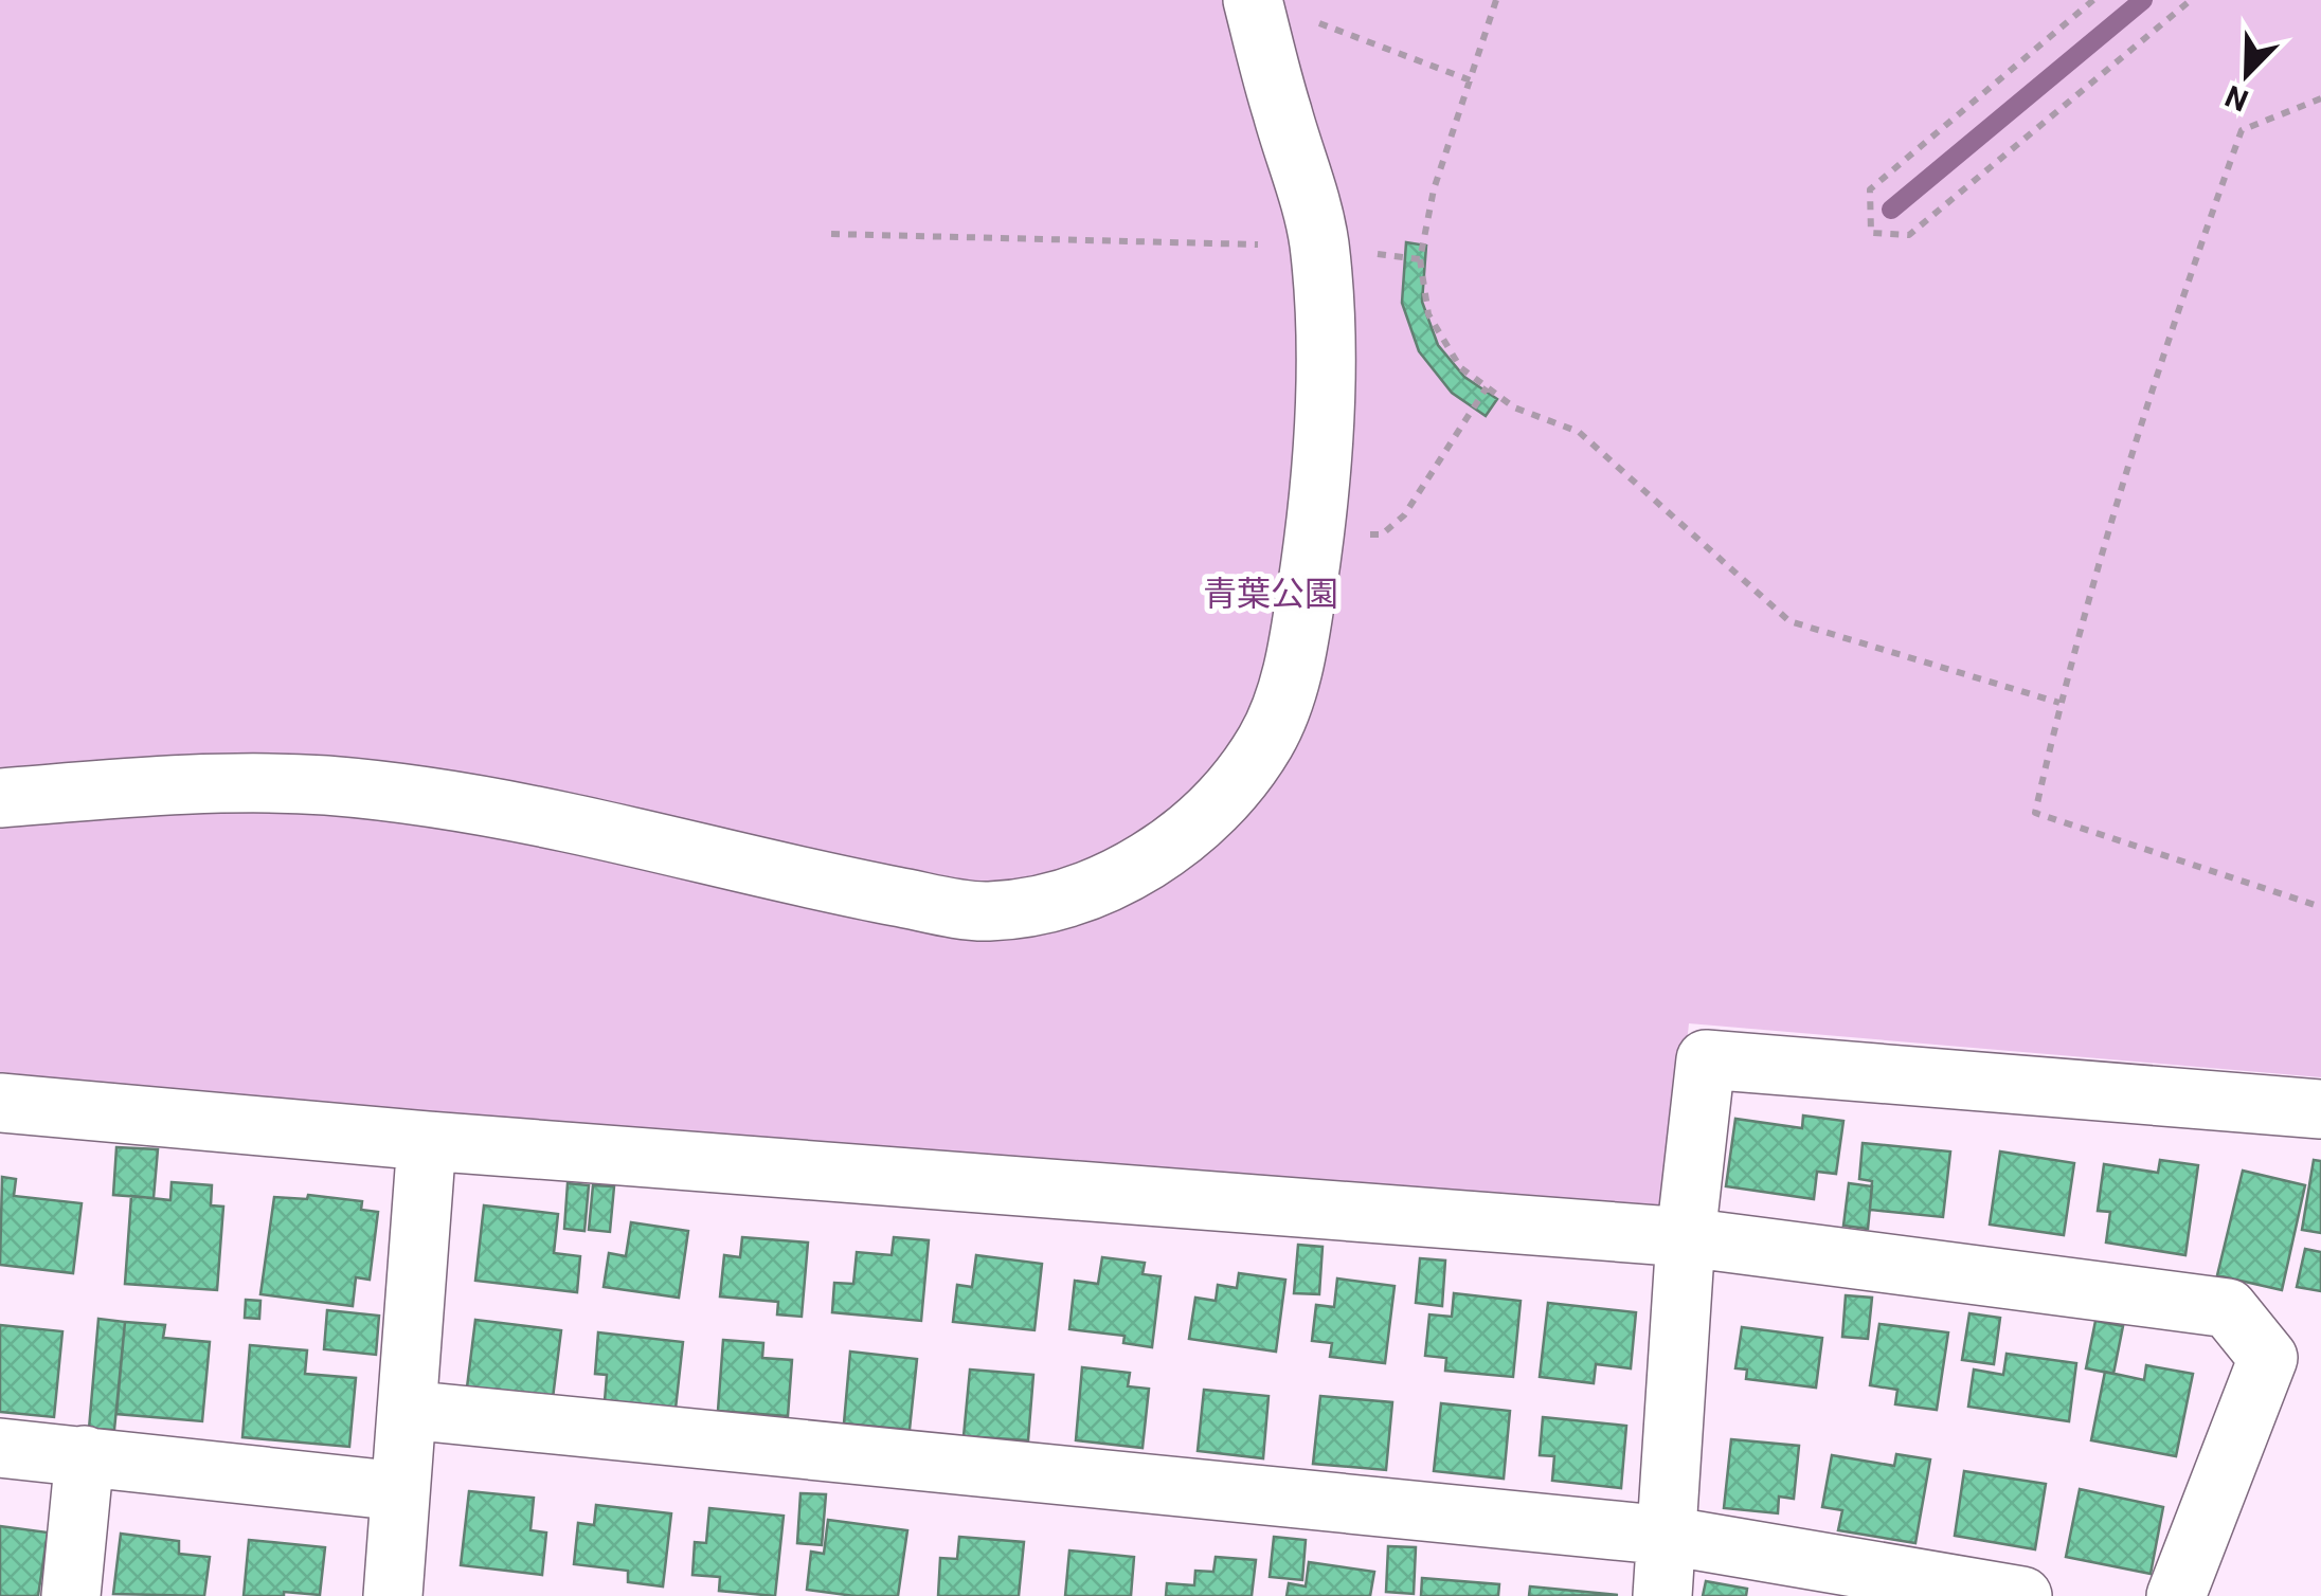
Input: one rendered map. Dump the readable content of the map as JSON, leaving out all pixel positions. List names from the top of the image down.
{
  "parks": ["青葉公園"],
  "north": "bottom left"
}
